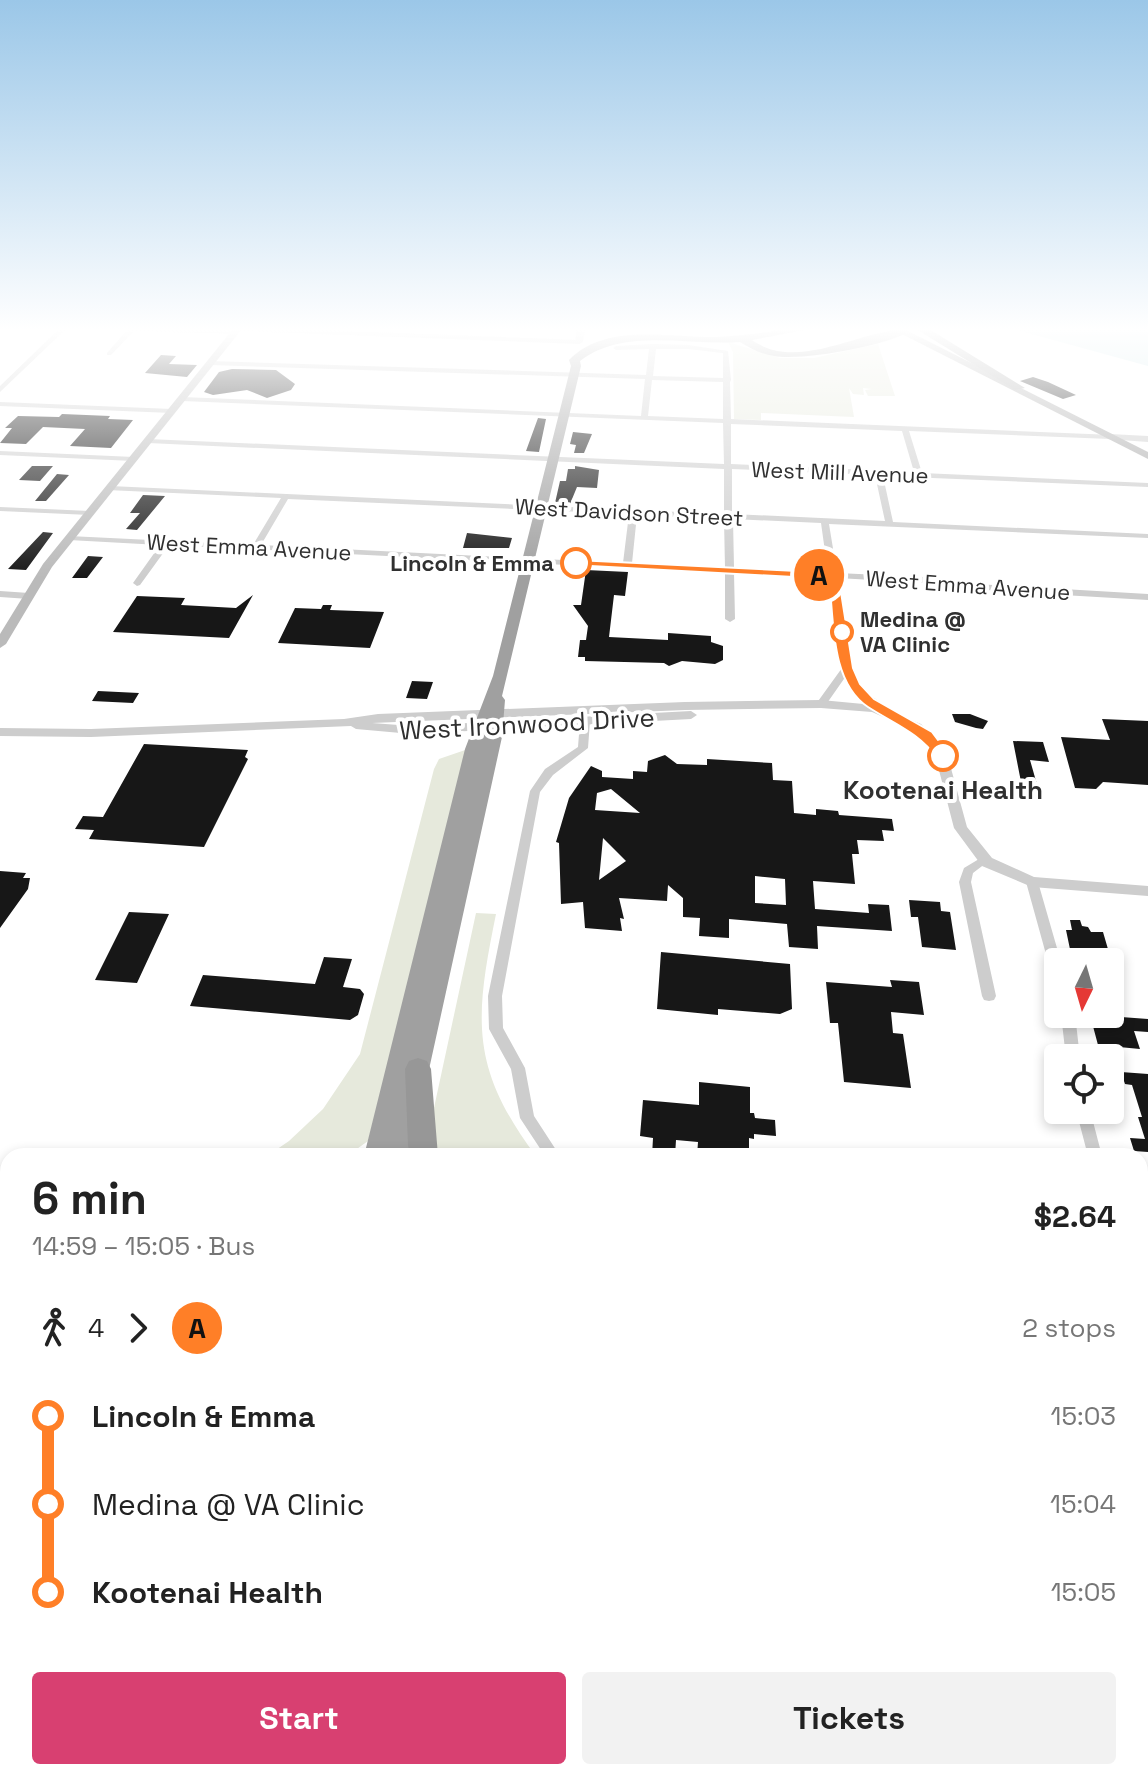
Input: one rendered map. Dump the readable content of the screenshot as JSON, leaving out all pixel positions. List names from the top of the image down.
{
  "streets": {
    "street": [
      "West Mill Avenue",
      "West Davidson Street",
      "West Emma Avenue",
      "West Ironwood Drive"
    ]
  },
  "places": ["Lincoln & Emma", "Medina @ VA Clinic", "Kootenai Health"],
  "lines": ["bus line A"],
  "north": "bottom",
  "page": {
    "on_map": "A",
    "heading": ["6 min", "14:59 – 15:05 · Bus", "$2.64"],
    "legs": ["4", "A", "2 stops"],
    "list": [
      {
        "name": "Lincoln & Emma",
        "value": "15:03"
      },
      {
        "name": "Medina @ VA Clinic",
        "value": "15:04"
      },
      {
        "name": "Kootenai Health",
        "value": "15:05"
      }
    ],
    "buttons": ["Start", "Tickets"]
  }
}
